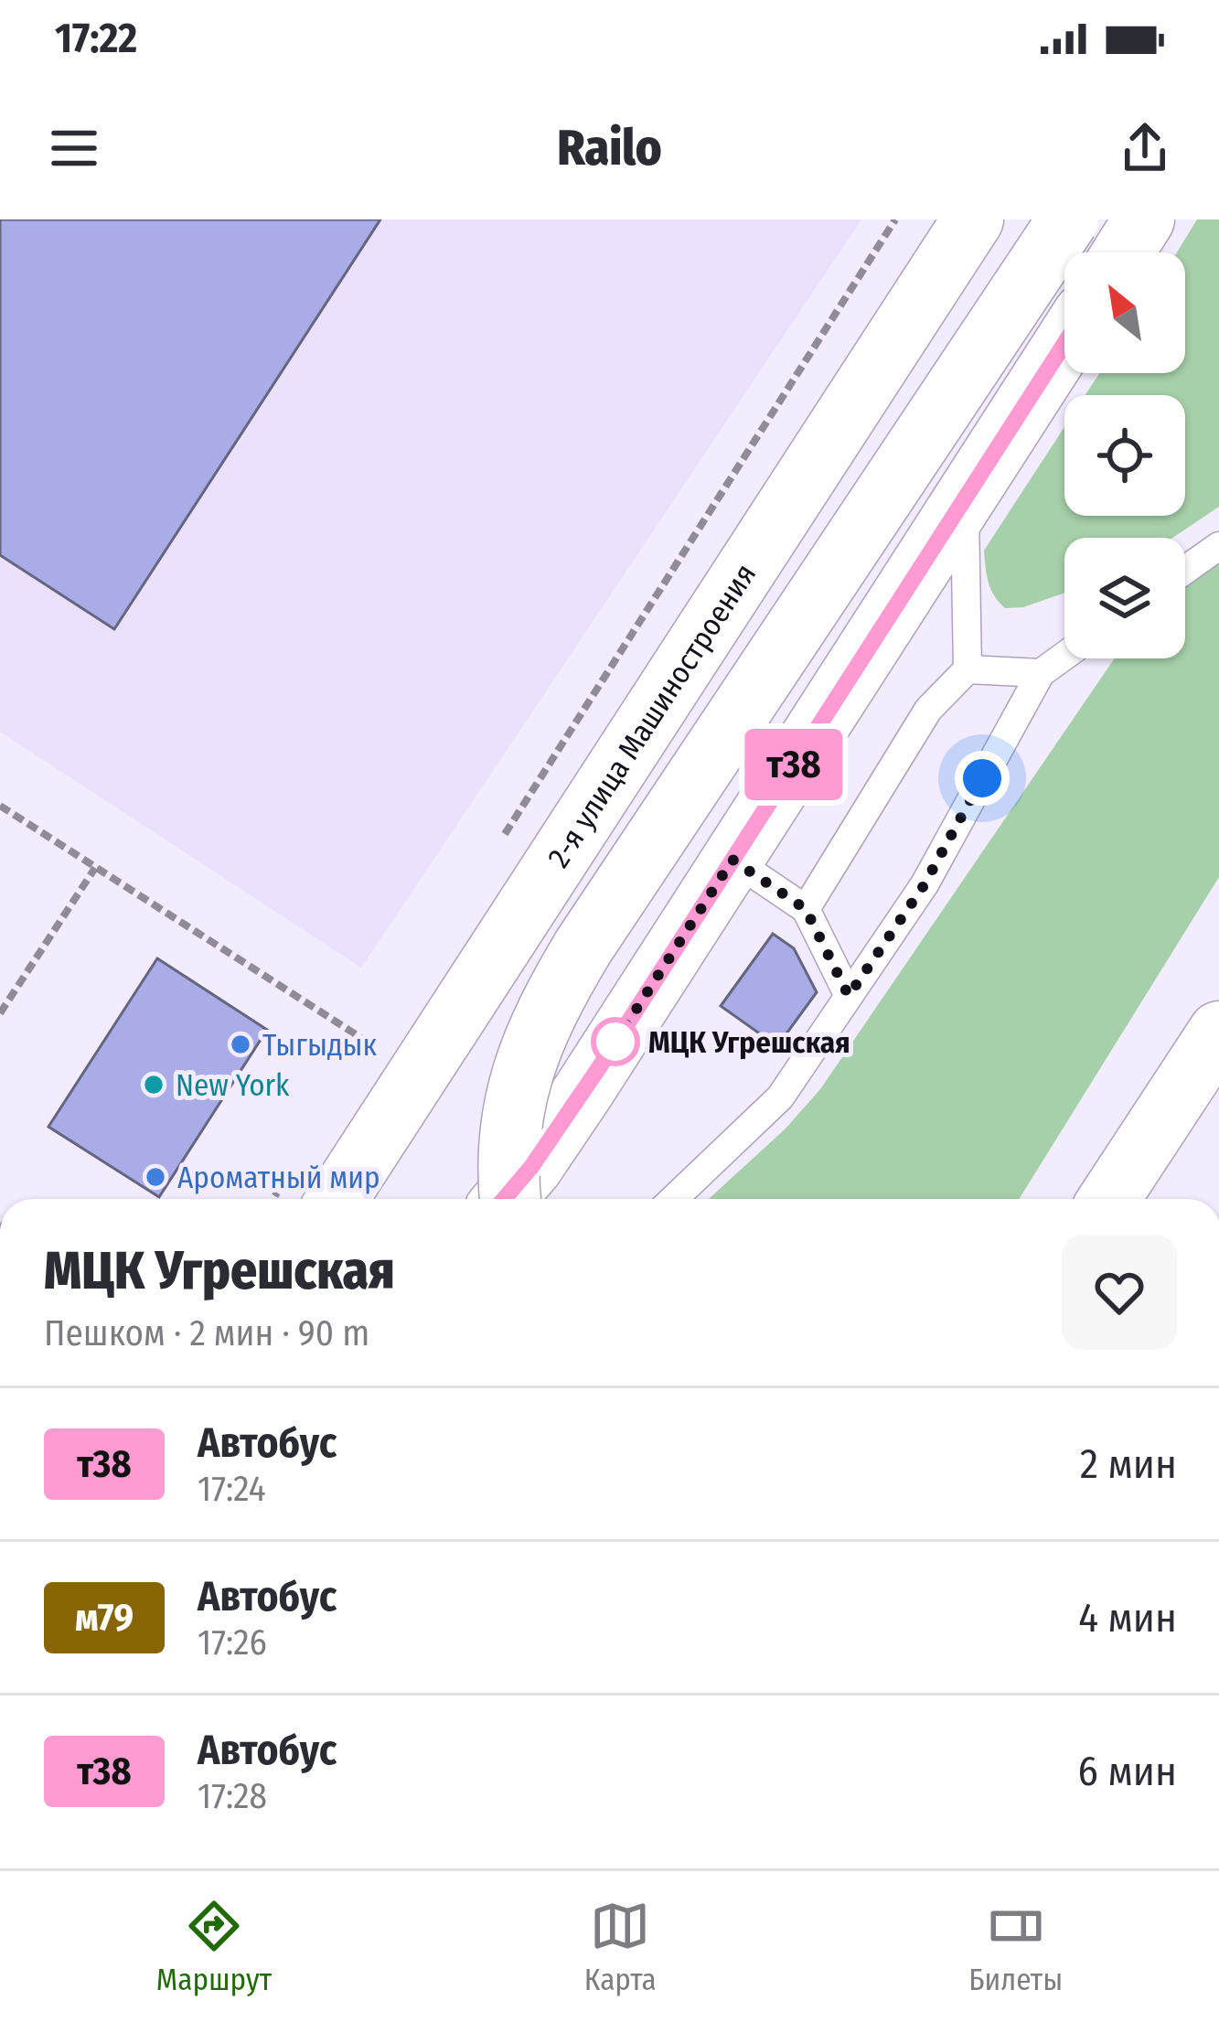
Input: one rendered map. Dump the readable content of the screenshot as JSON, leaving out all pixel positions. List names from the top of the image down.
{
  "streets": {
    "main road": ["2-я улица Машиностроения"]
  },
  "places": [
    "МЦК Угрешская",
    "Тыгыдык",
    "New York",
    "Ароматный мир"
  ],
  "lines": ["bus line т38"],
  "north": "top left",
  "page": {
    "status": "17:22",
    "header": "Railo",
    "on_map": "т38",
    "heading": ["МЦК Угрешская", "Пешком · 2 мин · 90 m"],
    "list": [
      {
        "mark": "т38",
        "name": "Автобус",
        "note": "17:24",
        "value": "2 мин"
      },
      {
        "mark": "м79",
        "name": "Автобус",
        "note": "17:26",
        "value": "4 мин"
      },
      {
        "mark": "т38",
        "name": "Автобус",
        "note": "17:28",
        "value": "6 мин"
      }
    ],
    "tabs": ["Маршрут", "Карта", "Билеты"]
  }
}
